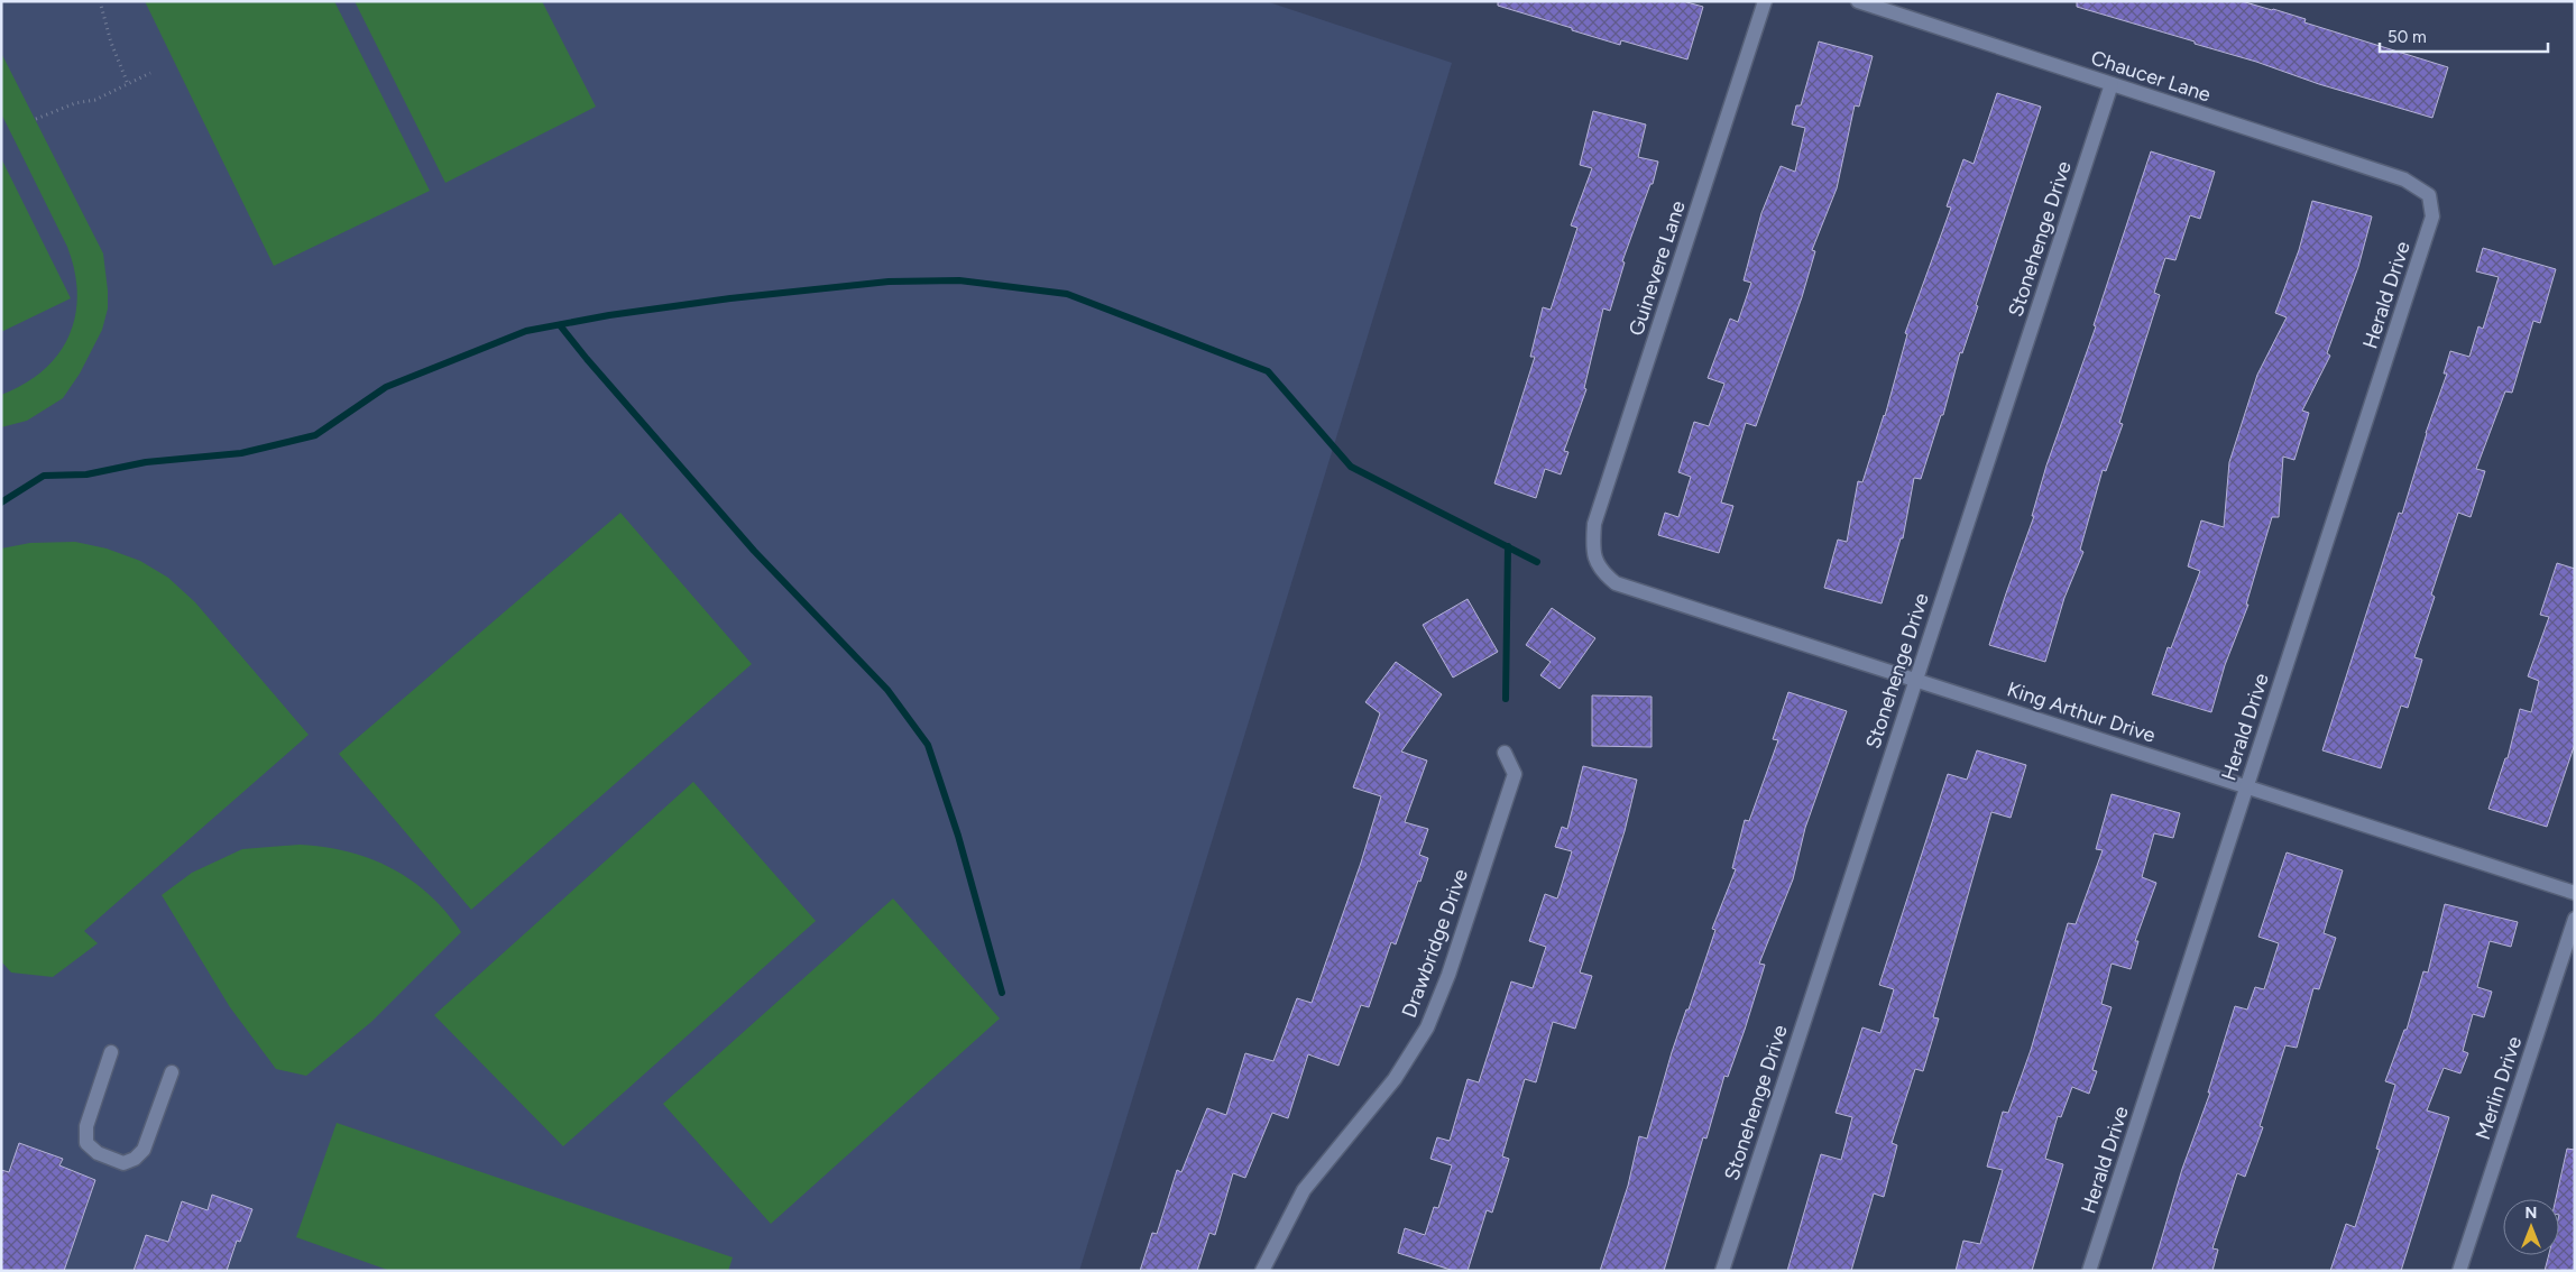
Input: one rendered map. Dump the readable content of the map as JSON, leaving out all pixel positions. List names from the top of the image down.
{
  "streets": {
    "street": [
      "Chaucer Lane",
      "Stonehenge Drive",
      "Guinevere Lane",
      "Herald Drive",
      "King Arthur Drive",
      "Drawbridge Drive",
      "Merlin Drive"
    ]
  },
  "crossings": [
    ["Chaucer Lane", "Stonehenge Drive"],
    ["Chaucer Lane", "Herald Drive"],
    ["Stonehenge Drive", "King Arthur Drive"],
    ["Guinevere Lane", "King Arthur Drive"],
    ["Herald Drive", "King Arthur Drive"]
  ],
  "scale_bar": "50 m",
  "north": "top"
}
